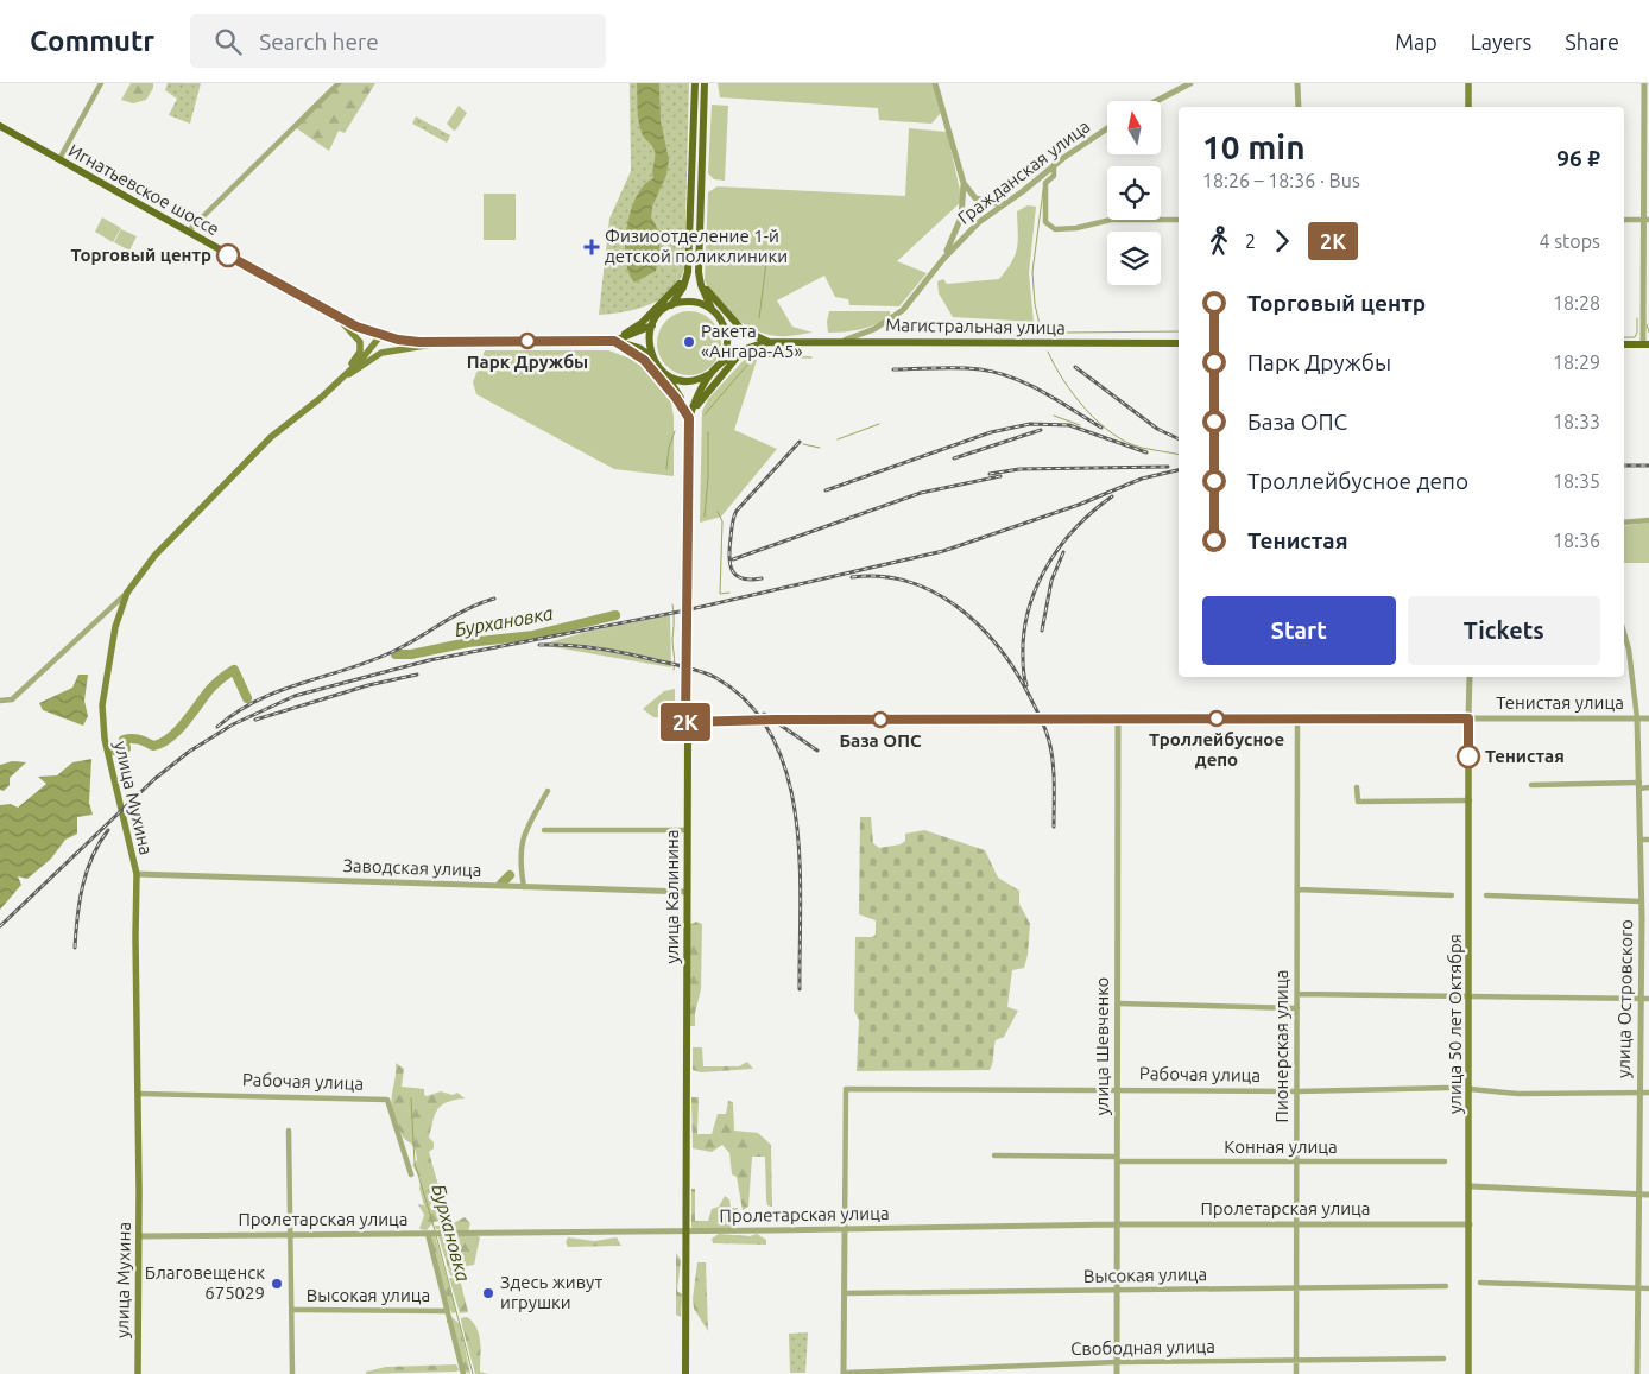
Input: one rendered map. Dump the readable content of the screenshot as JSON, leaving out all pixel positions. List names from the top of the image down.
{
  "streets": {
    "main road": [
      "Игнатьевское шоссе",
      "Магистральная улица",
      "Тенистая улица",
      "улица Мухина",
      "улица Калинина",
      "улица 50 лет Октября"
    ],
    "street": [
      "Гражданская улица",
      "Заводская улица",
      "улица Островского",
      "улица Шевченко",
      "Пионерская улица",
      "Рабочая улица",
      "Конная улица",
      "Пролетарская улица",
      "Высокая улица",
      "Свободная улица"
    ]
  },
  "crossings": [
    ["Гражданская улица", "Магистральная улица"],
    ["Игнатьевское шоссе", "улица Мухина"],
    ["Тенистая улица", "улица Калинина"],
    ["Тенистая улица", "улица Островского"],
    ["Тенистая улица", "улица 50 лет Октября"],
    ["Тенистая улица", "улица Шевченко"],
    ["Тенистая улица", "Пионерская улица"],
    ["улица Мухина", "Заводская улица"],
    ["улица Мухина", "Рабочая улица"],
    ["улица Мухина", "Пролетарская улица"],
    ["Заводская улица", "улица Калинина"],
    ["улица Калинина", "Пролетарская улица"],
    ["улица 50 лет Октября", "Пролетарская улица"],
    ["улица Шевченко", "Рабочая улица"],
    ["улица Шевченко", "Конная улица"],
    ["улица Шевченко", "Пролетарская улица"],
    ["улица Шевченко", "Высокая улица"],
    ["улица Шевченко", "Свободная улица"],
    ["Пионерская улица", "Рабочая улица"],
    ["Пионерская улица", "Конная улица"],
    ["Пионерская улица", "Пролетарская улица"],
    ["Пионерская улица", "Высокая улица"],
    ["Пионерская улица", "Свободная улица"],
    ["Рабочая улица", "Пролетарская улица"]
  ],
  "water": ["Бурхановка"],
  "places": {
    "health": ["Физиоотделение 1-й детской поликлиники"],
    "other": [
      "Торговый центр",
      "Парк Дружбы",
      "Ракета «Ангара-А5»",
      "Троллейбусное депо",
      "База ОПС",
      "Тенистая",
      "Благовещенск 675029",
      "Здесь живут игрушки"
    ]
  },
  "lines": ["bus line 2К"],
  "north": "top",
  "page": {
    "header": "Commutr",
    "search": "Search here",
    "nav": ["Map", "Layers", "Share"],
    "on_map": "2К",
    "heading": ["10 min", "18:26 – 18:36 · Bus", "96 ₽"],
    "legs": ["2", "2К", "4 stops"],
    "list": [
      {
        "name": "Торговый центр",
        "value": "18:28"
      },
      {
        "name": "Парк Дружбы",
        "value": "18:29"
      },
      {
        "name": "База ОПС",
        "value": "18:33"
      },
      {
        "name": "Троллейбусное депо",
        "value": "18:35"
      },
      {
        "name": "Тенистая",
        "value": "18:36"
      }
    ],
    "buttons": ["Start", "Tickets"]
  }
}
